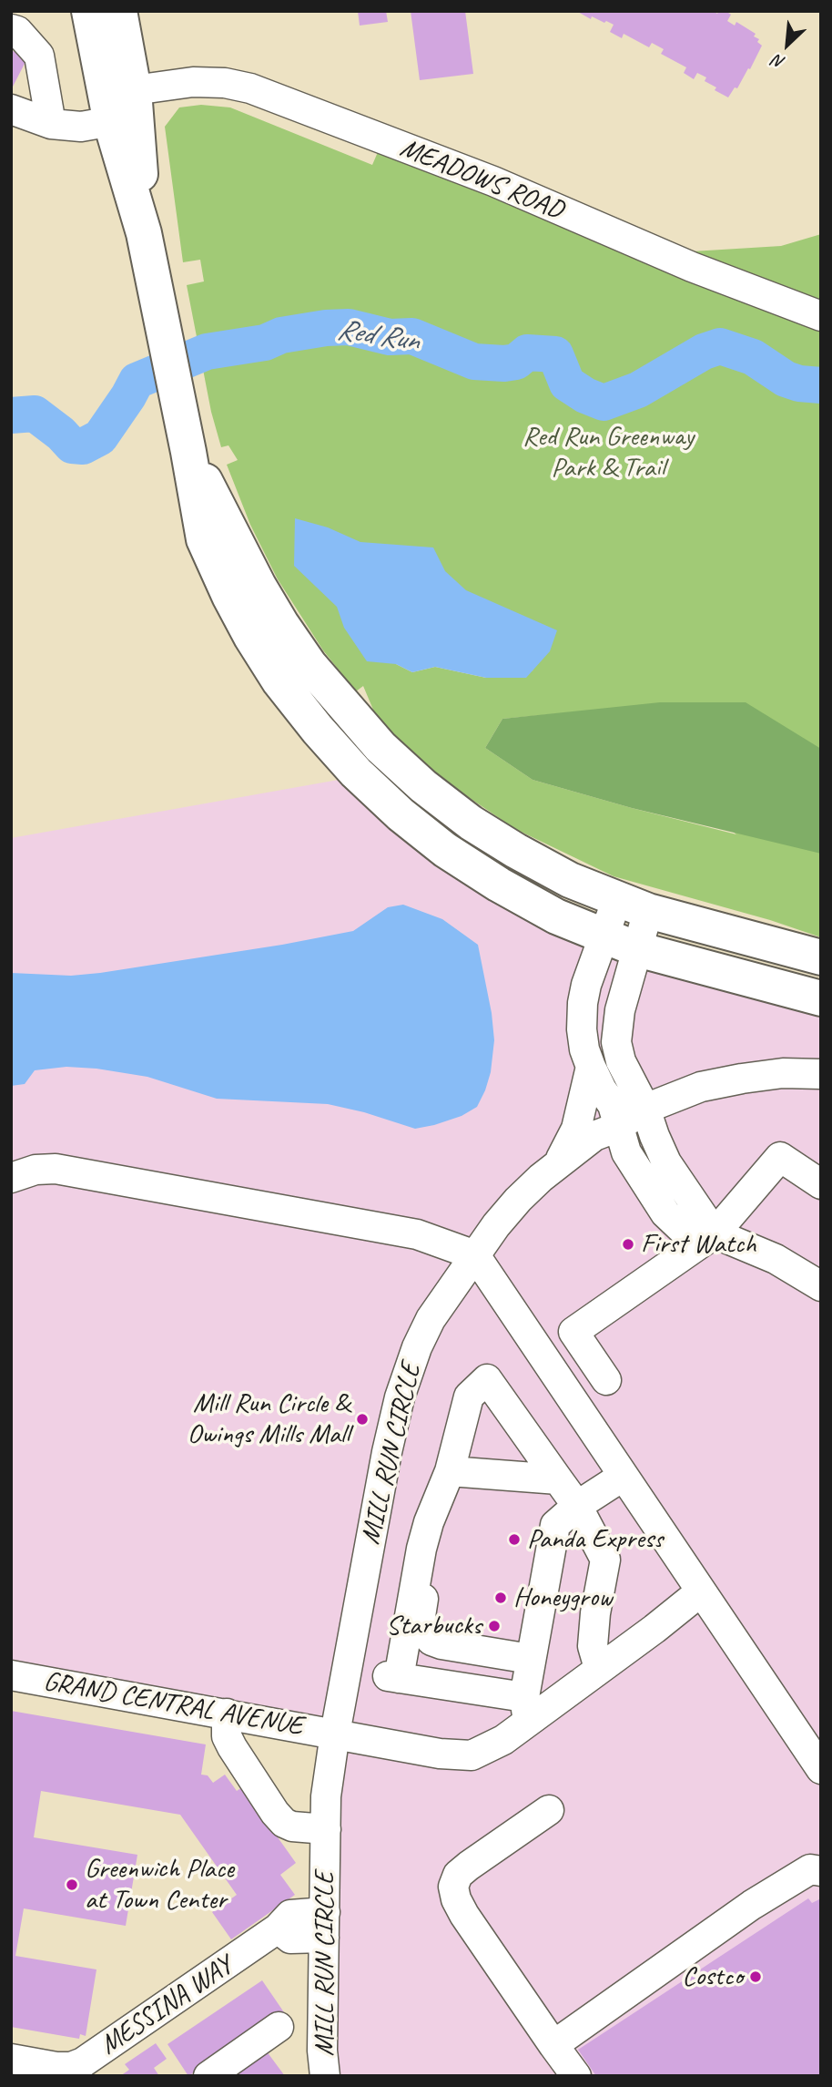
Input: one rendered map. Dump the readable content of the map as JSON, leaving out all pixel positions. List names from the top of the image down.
{
  "streets": {
    "street": [
      "MEADOWS ROAD",
      "MILL RUN CIRCLE",
      "GRAND CENTRAL AVENUE",
      "MESSINA WAY"
    ]
  },
  "crossings": [
    ["MILL RUN CIRCLE", "GRAND CENTRAL AVENUE"],
    ["MILL RUN CIRCLE", "MESSINA WAY"]
  ],
  "water": ["Red Run"],
  "parks": ["Red Run Greenway Park & Trail"],
  "places": [
    "First Watch",
    "Mill Run Circle & Owings Mills Mall",
    "Panda Express",
    "Honeygrow",
    "Starbucks",
    "Greenwich Place at Town Center",
    "Costco"
  ],
  "north": "bottom left"
}
